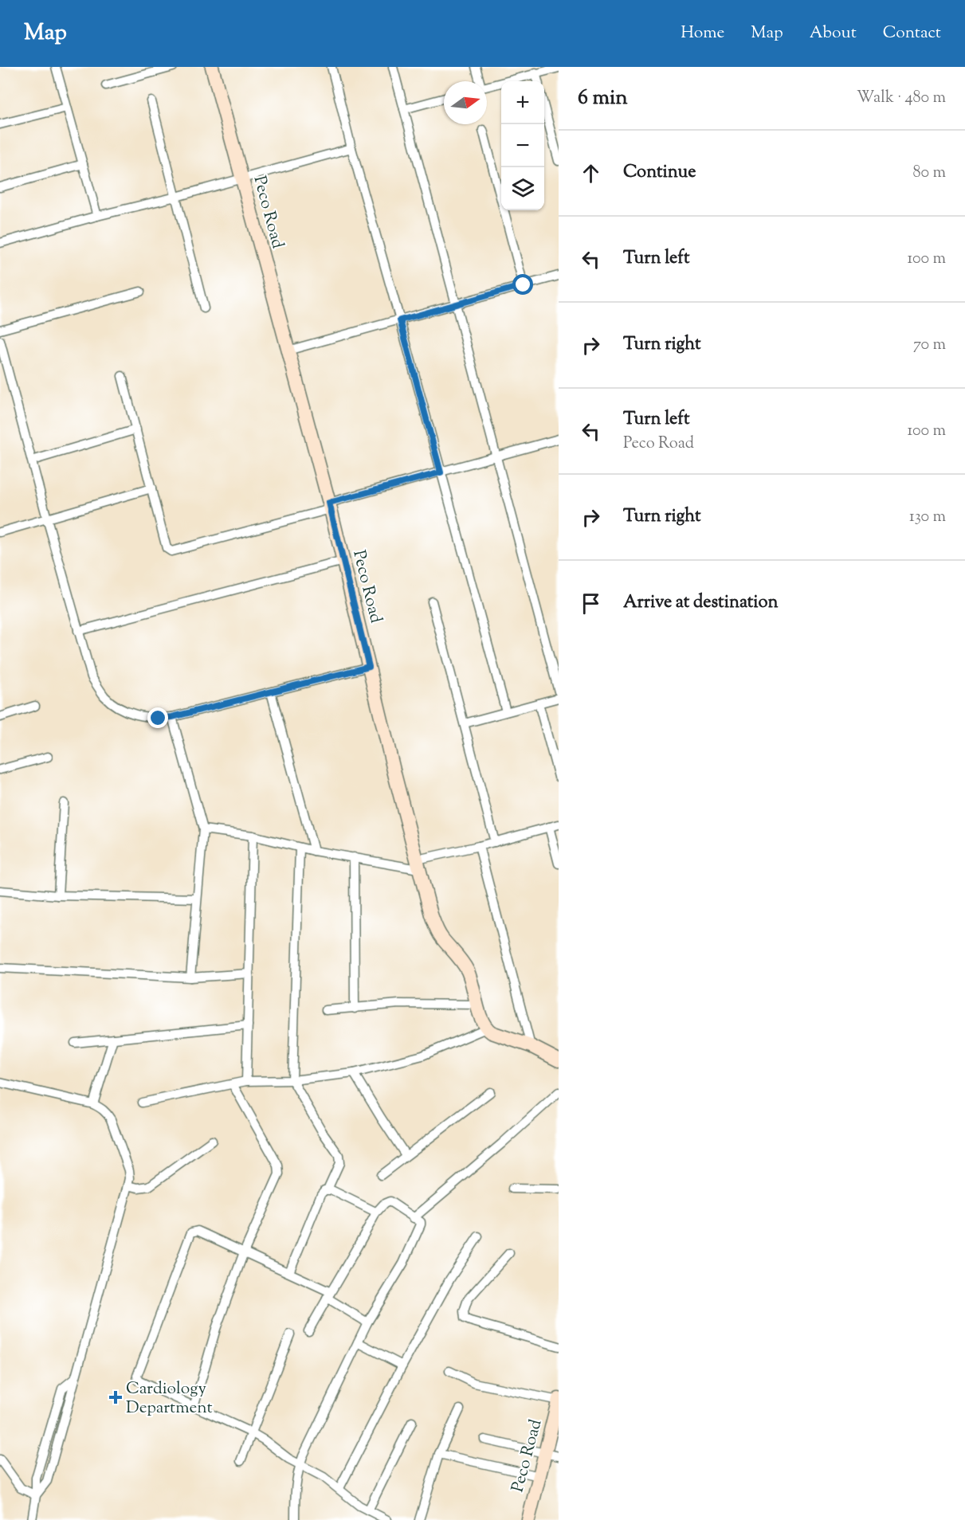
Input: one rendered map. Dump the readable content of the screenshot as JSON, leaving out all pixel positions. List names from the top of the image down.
{
  "streets": {
    "street": ["Peco Road"]
  },
  "places": {
    "health": ["Cardiology Department"]
  },
  "north": "right",
  "page": {
    "header": "Map",
    "nav": [
      "Home",
      "Map",
      "About",
      "Contact"
    ],
    "heading": ["6 min", "Walk · 480 m"],
    "map_buttons": ["+", "−"],
    "list": [
      ["Continue", "80 m"],
      ["Turn left", "100 m"],
      ["Turn right", "70 m"],
      ["Turn left", "Peco Road", "100 m"],
      ["Turn right", "130 m"],
      "Arrive at destination"
    ]
  }
}
